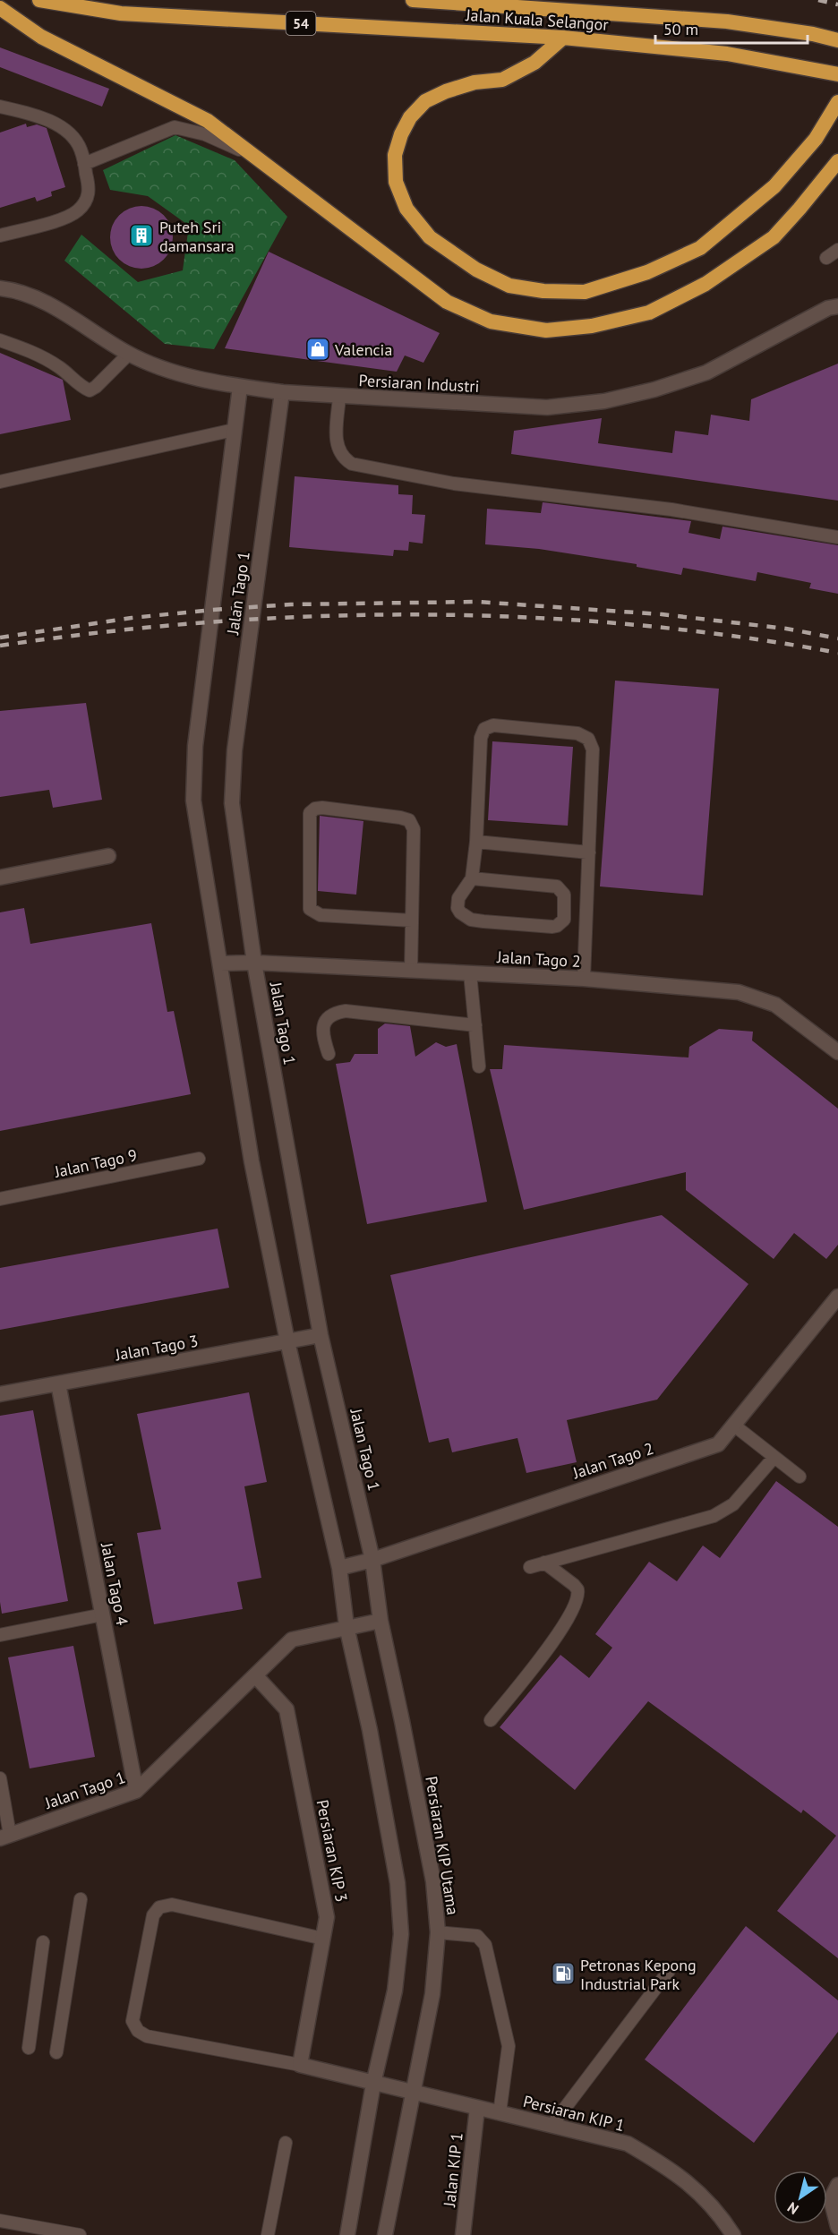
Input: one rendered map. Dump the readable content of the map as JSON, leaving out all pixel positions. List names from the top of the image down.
{
  "streets": {
    "highway": ["Jalan Kuala Selangor", "54"],
    "street": [
      "Persiaran Industri",
      "Jalan Tago 1",
      "Jalan Tago 2",
      "Jalan Tago 3",
      "Jalan Tago 4",
      "Persiaran KIP Utama",
      "Persiaran KIP 3",
      "Persiaran KIP 1",
      "Jalan KIP 1"
    ],
    "lane": ["Jalan Tago 9"]
  },
  "crossings": [
    ["Persiaran Industri", "Jalan Tago 1"],
    ["Jalan Tago 1", "Jalan Tago 2"],
    ["Jalan Tago 1", "Jalan Tago 3"],
    ["Jalan Tago 1", "Jalan Tago 4"],
    ["Jalan Tago 1", "Persiaran KIP Utama"],
    ["Jalan Tago 1", "Persiaran KIP 3"],
    ["Jalan Tago 3", "Jalan Tago 4"],
    ["Persiaran KIP Utama", "Persiaran KIP 1"],
    ["Persiaran KIP 1", "Jalan KIP 1"]
  ],
  "places": {
    "building": ["Puteh Sri damansara"],
    "shop": ["Valencia"],
    "fuel station": ["Petronas Kepong Industrial Park"]
  },
  "scale_bar": "50 m",
  "north": "bottom left"
}
